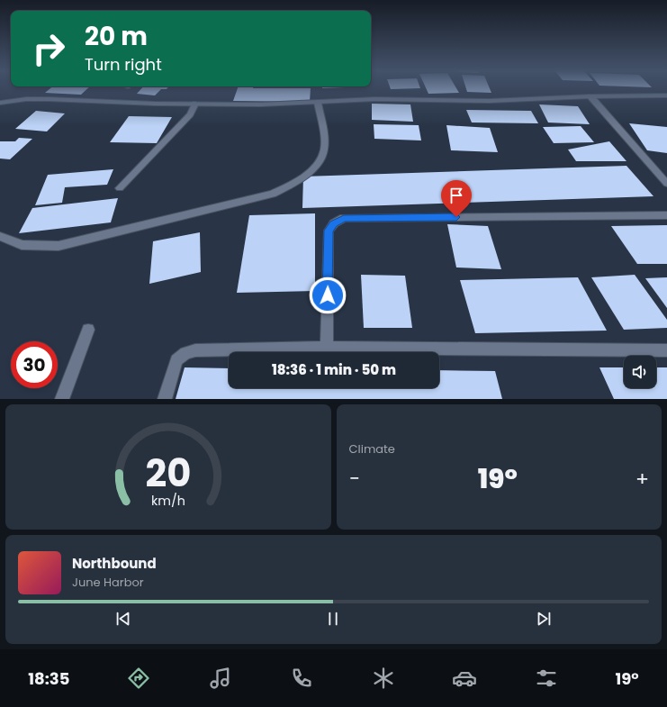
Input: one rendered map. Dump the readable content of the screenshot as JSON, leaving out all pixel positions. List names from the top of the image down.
{
  "page": {
    "turn": ["20 m", "Turn right"],
    "limit": "30",
    "trip": "18:36 · 1 min · 50 m",
    "tile": "Climate",
    "heat": ["−", "19°", "+"],
    "song": ["Northbound", "June Harbor"],
    "tabs": ["18:35", "19°"],
    "gauge": ["20", "km/h"]
  }
}
